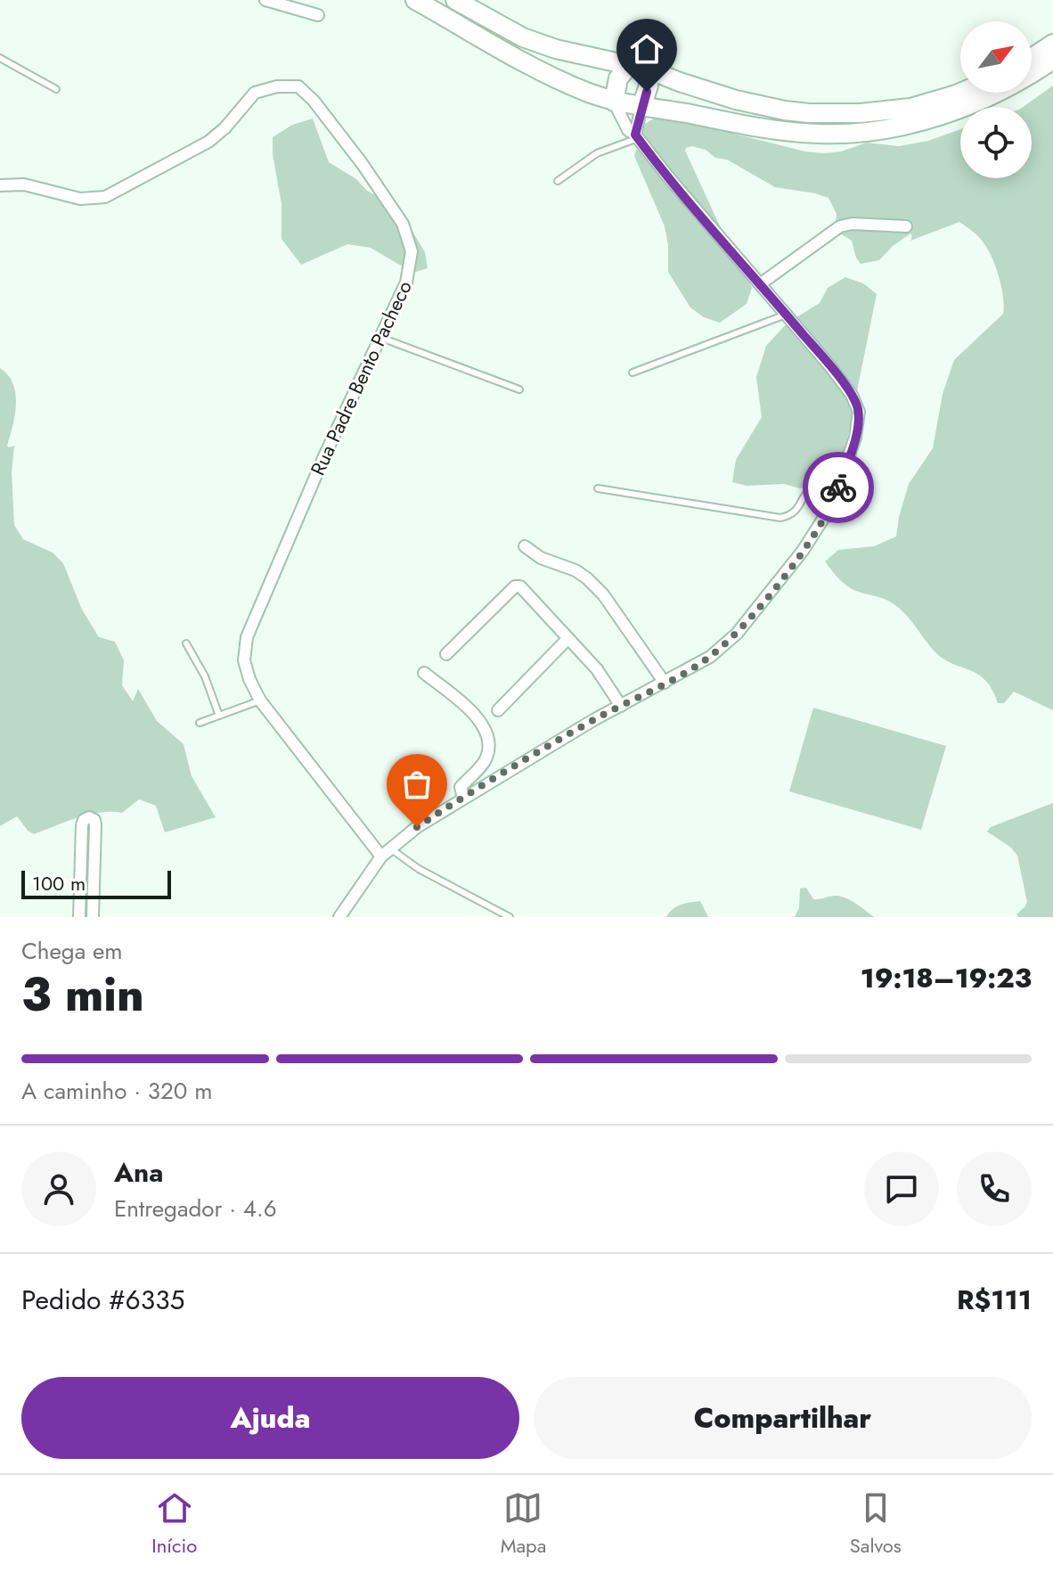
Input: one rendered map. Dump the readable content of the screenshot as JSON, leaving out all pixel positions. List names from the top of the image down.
{
  "streets": {
    "street": ["Rua Padre Bento Pacheco"]
  },
  "scale_bar": "100 m",
  "north": "top right",
  "page": {
    "scale": "100 m",
    "heading": ["3 min", "Chega em", "19:18–19:23"],
    "panel": [
      "Ana",
      "Entregador · 4.6",
      "Pedido #6335",
      "R$111"
    ],
    "bar": "A caminho · 320 m",
    "buttons": ["Ajuda", "Compartilhar"],
    "tabs": ["Início", "Mapa", "Salvos"]
  }
}
